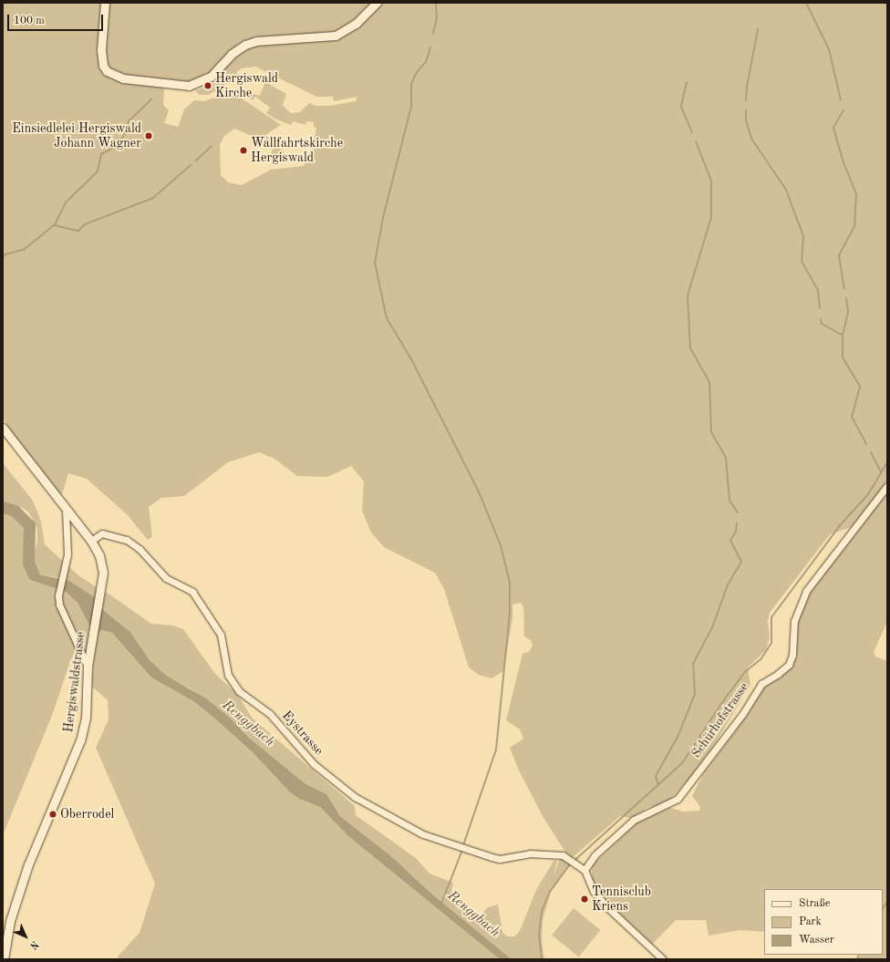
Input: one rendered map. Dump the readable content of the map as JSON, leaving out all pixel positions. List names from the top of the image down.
{
  "streets": {
    "street": ["Hergiswaldstrasse", "Schürhofstrasse", "Eystrasse"]
  },
  "crossings": [
    ["Hergiswaldstrasse", "Eystrasse"],
    ["Schürhofstrasse", "Eystrasse"]
  ],
  "water": ["Renggbach"],
  "places": [
    "Hergiswald Kirche",
    "Einsiedlelei Hergiswald Johann Wagner",
    "Wallfahrtskirche Hergiswald",
    "Oberrodel",
    "Tennisclub Kriens"
  ],
  "legend": ["Straße", "Park", "Wasser"],
  "scale_bar": "100 m",
  "north": "bottom right"
}
